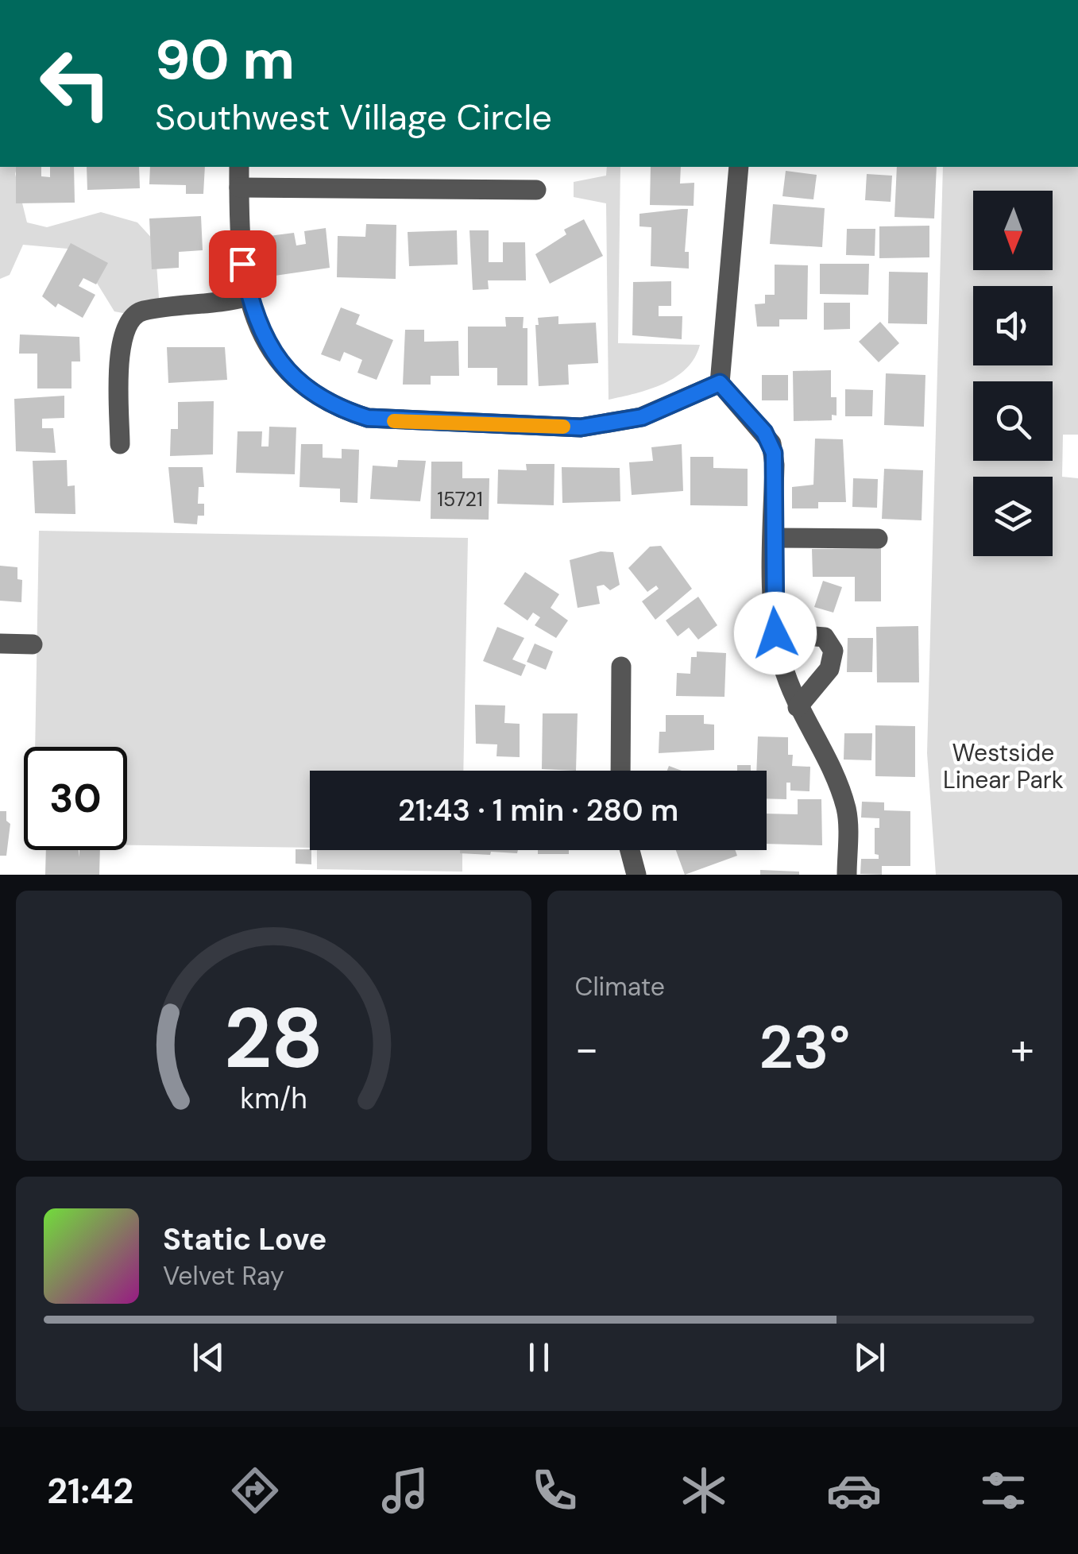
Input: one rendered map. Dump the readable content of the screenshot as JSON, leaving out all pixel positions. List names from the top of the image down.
{
  "parks": ["Westside Linear Park"],
  "house_numbers": ["15721"],
  "north": "bottom",
  "page": {
    "turn": ["90 m", "Southwest Village Circle"],
    "limit": "30",
    "trip": "21:43 · 1 min · 280 m",
    "tile": "Climate",
    "heat": ["−", "23°", "+"],
    "song": ["Static Love", "Velvet Ray"],
    "tabs": "21:42",
    "gauge": ["28", "km/h"]
  }
}
